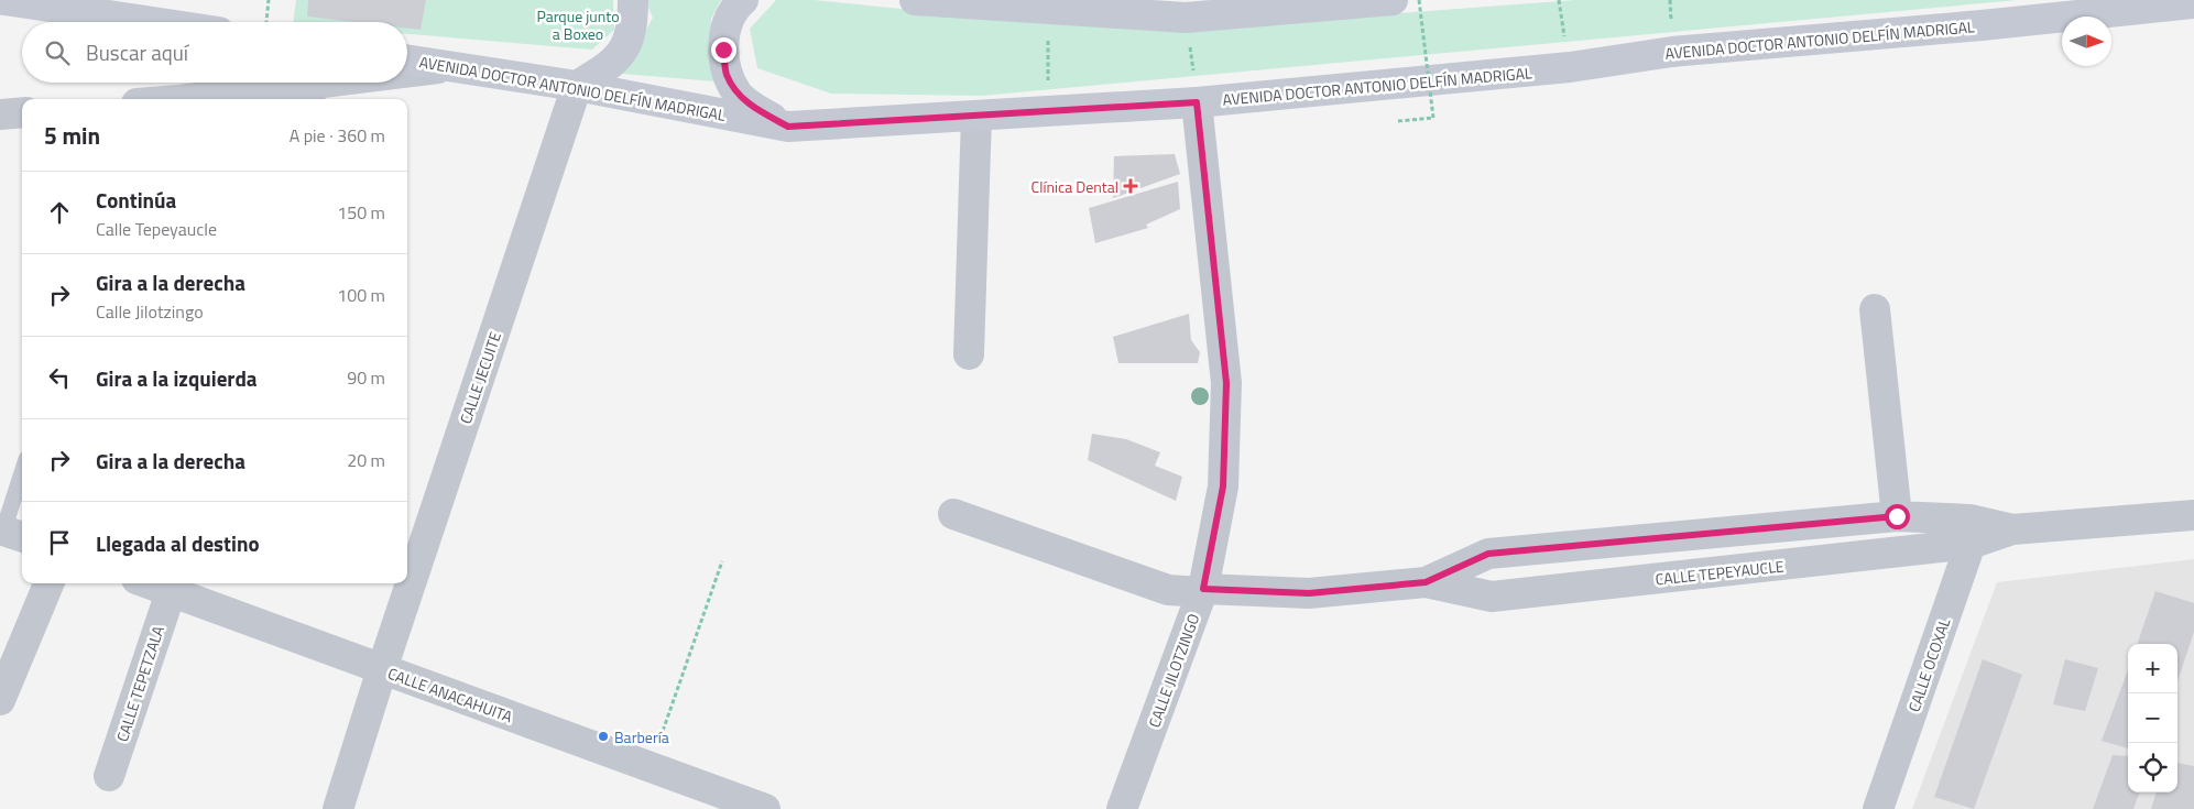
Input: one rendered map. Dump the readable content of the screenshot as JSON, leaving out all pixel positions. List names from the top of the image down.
{
  "streets": {
    "main road": ["AVENIDA DOCTOR ANTONIO DELFÍN MADRIGAL"],
    "street": [
      "CALLE JECUITE",
      "CALLE TEPEYAUCLE",
      "CALLE OCOXAL",
      "CALLE JILOTZINGO",
      "CALLE TEPETZALA",
      "CALLE ANACAHUITA"
    ]
  },
  "crossings": [
    ["AVENIDA DOCTOR ANTONIO DELFÍN MADRIGAL", "CALLE JECUITE"],
    ["AVENIDA DOCTOR ANTONIO DELFÍN MADRIGAL", "CALLE JILOTZINGO"],
    ["CALLE JECUITE", "CALLE ANACAHUITA"],
    ["CALLE TEPEYAUCLE", "CALLE OCOXAL"],
    ["CALLE TEPEYAUCLE", "CALLE JILOTZINGO"],
    ["CALLE TEPETZALA", "CALLE ANACAHUITA"]
  ],
  "parks": ["Parque junto a Boxeo"],
  "places": {
    "health": ["Clínica Dental"],
    "other": ["Barbería"]
  },
  "north": "right",
  "page": {
    "search": "Buscar aquí",
    "heading": ["5 min", "A pie · 360 m"],
    "list": [
      ["Continúa", "Calle Tepeyaucle", "150 m"],
      ["Gira a la derecha", "Calle Jilotzingo", "100 m"],
      ["Gira a la izquierda", "90 m"],
      ["Gira a la derecha", "20 m"],
      "Llegada al destino"
    ],
    "map_buttons": ["+", "−"]
  }
}
